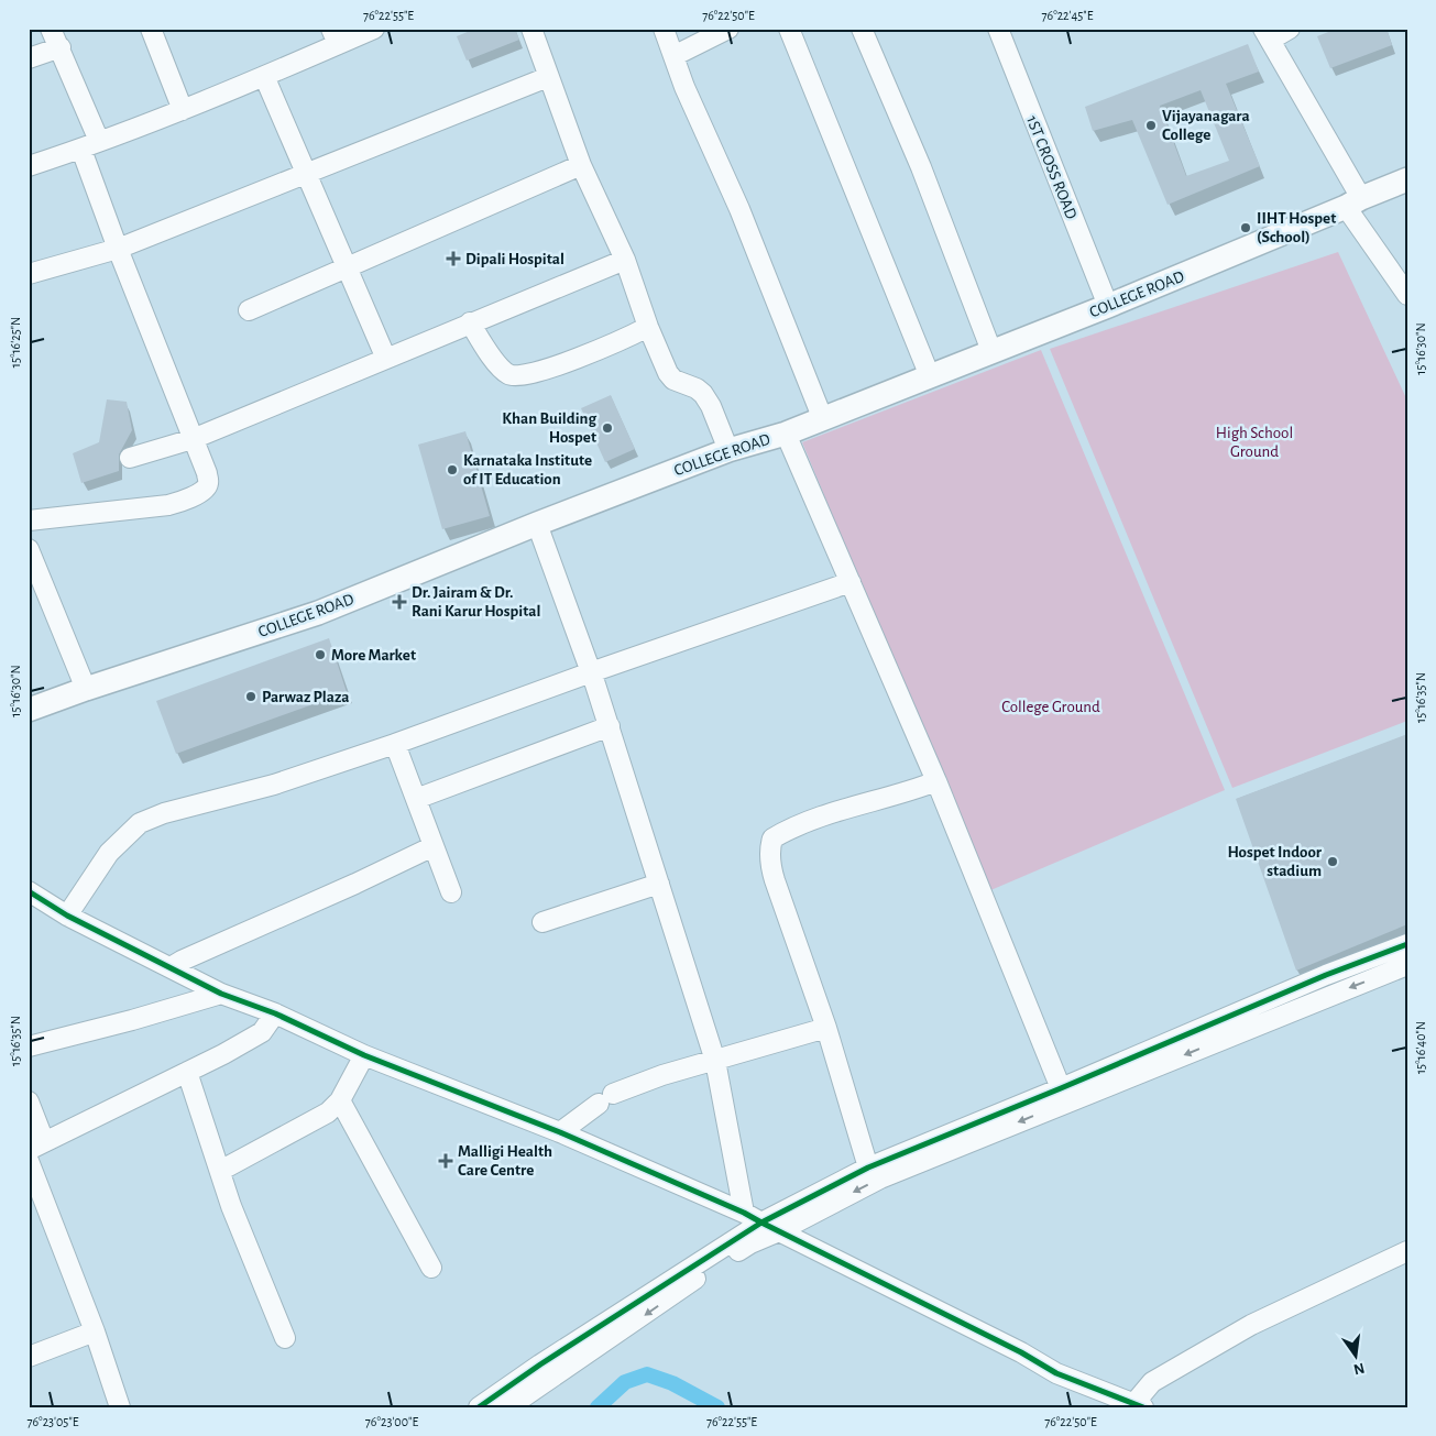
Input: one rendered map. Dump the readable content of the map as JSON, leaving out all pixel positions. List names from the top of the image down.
{
  "streets": {
    "main road": ["COLLEGE ROAD"],
    "street": ["1ST CROSS ROAD"]
  },
  "crossings": [
    ["1ST CROSS ROAD", "COLLEGE ROAD"]
  ],
  "parks": ["High School Ground", "College Ground"],
  "places": {
    "other": [
      "Vijayanagara College",
      "IIHT Hospet (School)",
      "Khan Building Hospet",
      "Karnataka Institute of IT Education",
      "More Market",
      "Parwaz Plaza",
      "Hospet Indoor stadium"
    ],
    "health": ["Dipali Hospital", "Dr. Jairam & Dr. Rani Karur Hospital", "Malligi Health Care Centre"]
  },
  "north": "bottom",
  "coordinates": [
    "76°22'55\"E",
    "76°22'50\"E",
    "76°22'45\"E",
    "15°16'25\"N",
    "15°16'30\"N",
    "15°16'35\"N",
    "15°16'40\"N",
    "76°23'05\"E",
    "76°23'00\"E"
  ]
}
